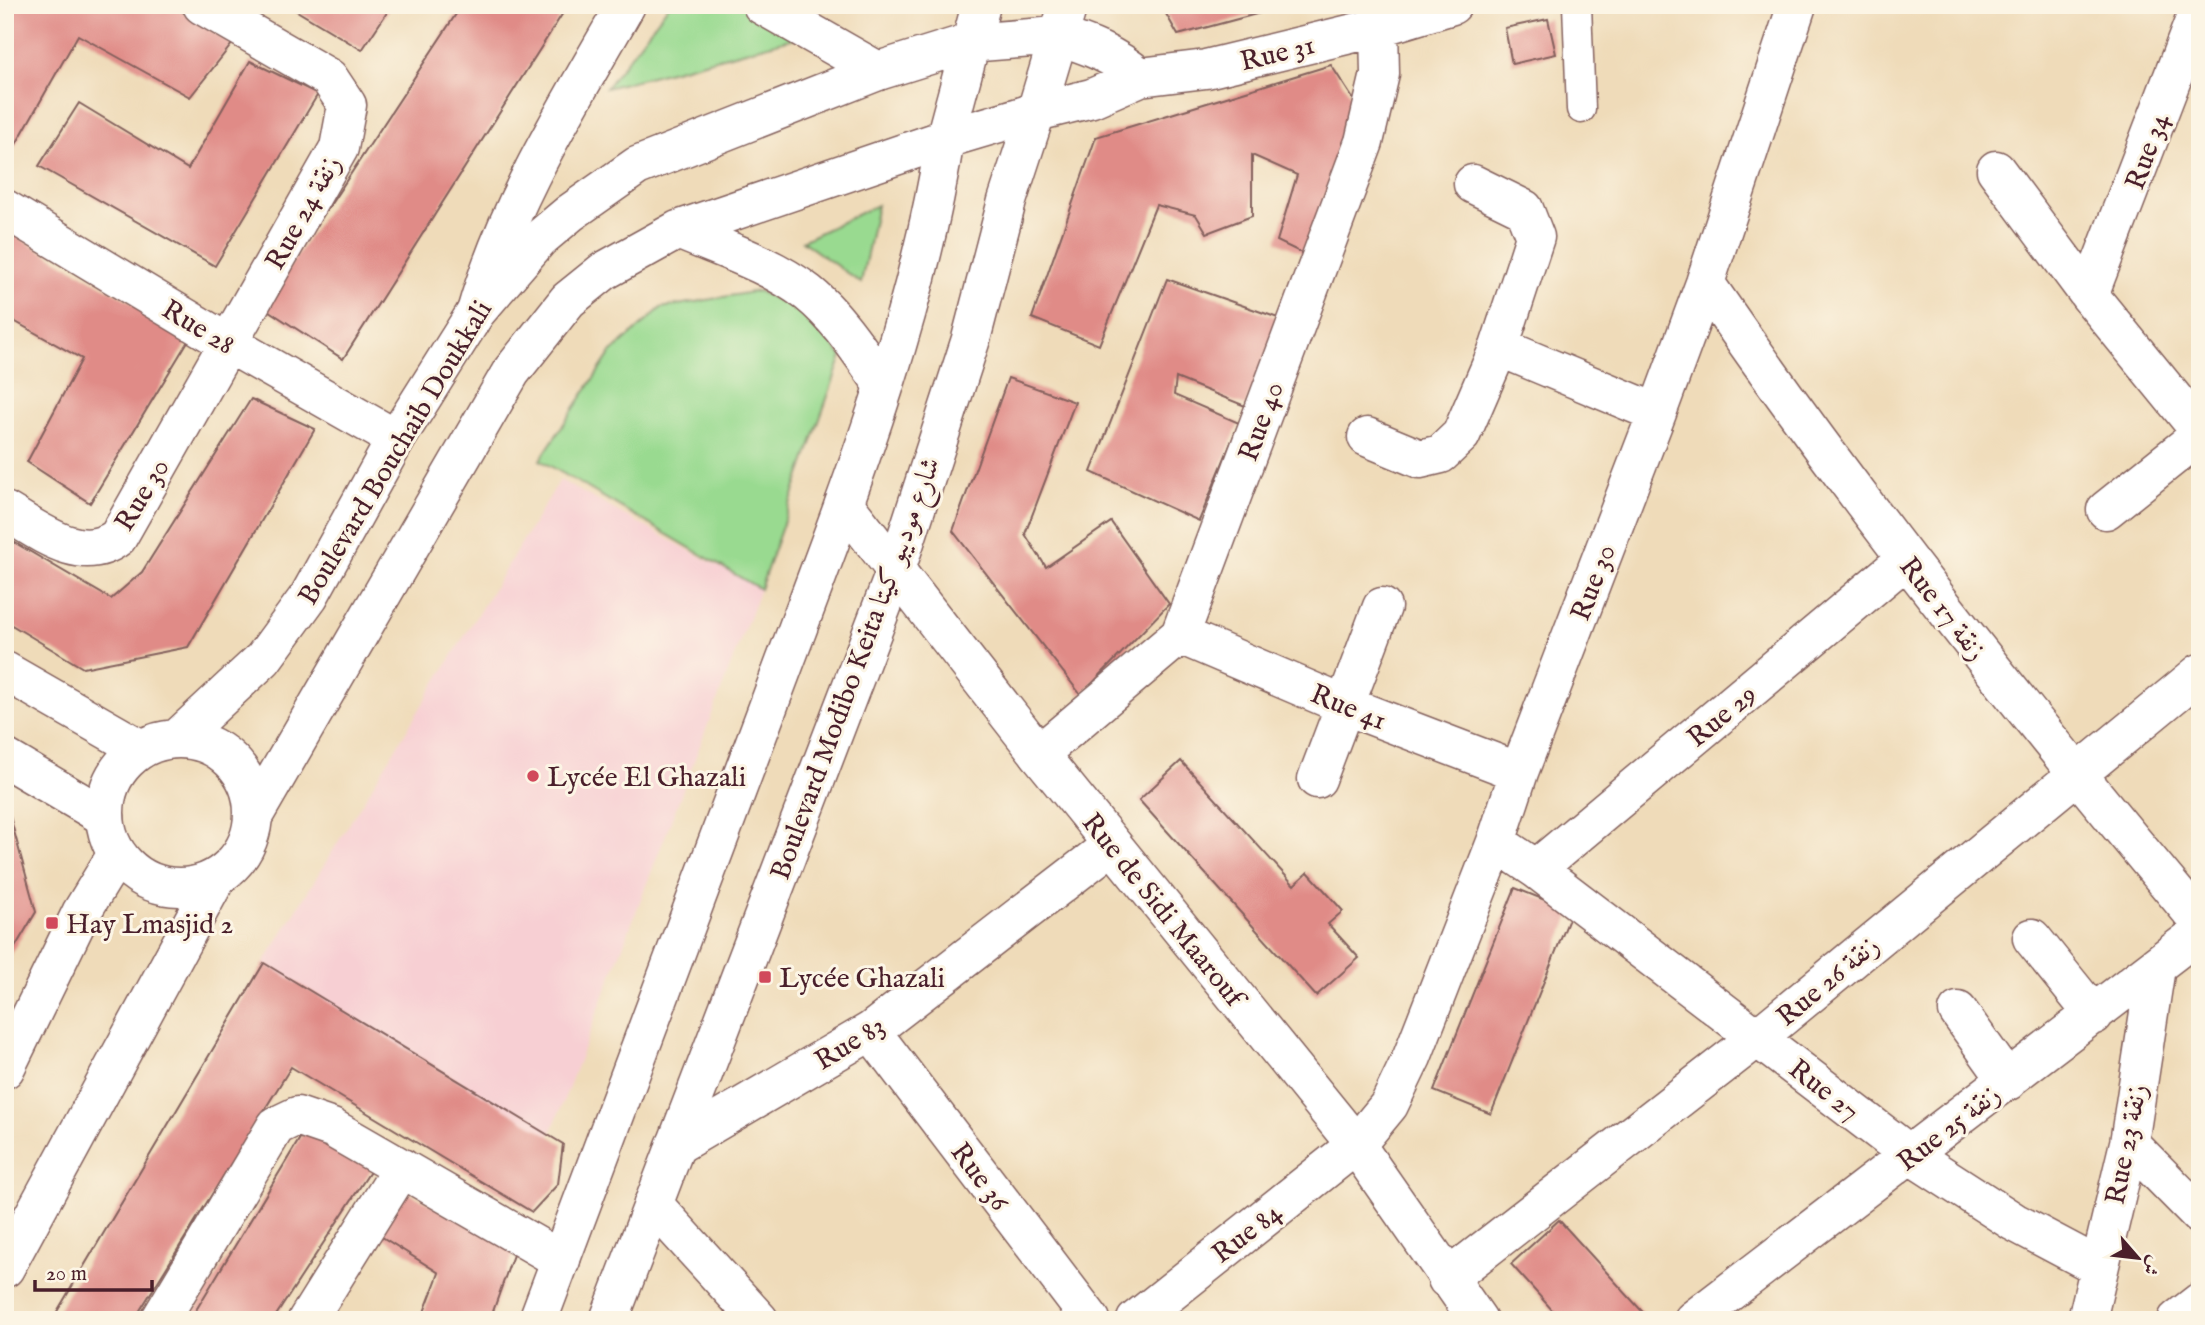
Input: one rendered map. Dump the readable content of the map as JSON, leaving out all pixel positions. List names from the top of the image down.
{
  "streets": {
    "street": [
      "Rue 31",
      "Rue 34",
      "Rue 24 زنقة",
      "Rue 28",
      "Rue 40",
      "Boulevard Bouchaib Doukkali",
      "Rue 30",
      "Rue 17 زنقة",
      "Boulevard Modibo Keita شارع موديبو كيتا",
      "Rue 41",
      "Rue 29",
      "Rue de Sidi Maarouf",
      "Rue 26 زنقة",
      "Rue 83",
      "Rue 27",
      "Rue 25 زنقة",
      "Rue 23 زنقة",
      "Rue 36",
      "Rue 84"
    ]
  },
  "crossings": [
    ["Rue 31", "Rue 40"],
    ["Rue 31", "Boulevard Modibo Keita شارع موديبو كيتا"],
    ["Rue 24 زنقة", "Rue 28"],
    ["Rue 24 زنقة", "Rue 30"],
    ["Rue 28", "Boulevard Bouchaib Doukkali"],
    ["Rue 28", "Rue 30"],
    ["Rue 40", "Rue 41"],
    ["Rue 40", "Rue de Sidi Maarouf"],
    ["Boulevard Bouchaib Doukkali", "Boulevard Modibo Keita شارع موديبو كيتا"],
    ["Rue 30", "Rue 17 زنقة"],
    ["Rue 30", "Rue 41"],
    ["Rue 30", "Rue de Sidi Maarouf"],
    ["Rue 30", "Rue 27"],
    ["Rue 30", "Rue 84"],
    ["Rue 17 زنقة", "Rue 29"],
    ["Rue 17 زنقة", "Rue 26 زنقة"],
    ["Boulevard Modibo Keita شارع موديبو كيتا", "Rue de Sidi Maarouf"],
    ["Boulevard Modibo Keita شارع موديبو كيتا", "Rue 83"],
    ["Rue 29", "Rue 27"],
    ["Rue de Sidi Maarouf", "Rue 26 زنقة"],
    ["Rue de Sidi Maarouf", "Rue 83"],
    ["Rue de Sidi Maarouf", "Rue 84"],
    ["Rue 26 زنقة", "Rue 27"],
    ["Rue 83", "Rue 36"],
    ["Rue 27", "Rue 25 زنقة"],
    ["Rue 27", "Rue 23 زنقة"],
    ["Rue 25 زنقة", "Rue 23 زنقة"]
  ],
  "places": {
    "other": ["Lycée El Ghazali"],
    "transit": ["Hay Lmasjid 2", "Lycée Ghazali"]
  },
  "scale_bar": "20 m",
  "north": "bottom right"
}
